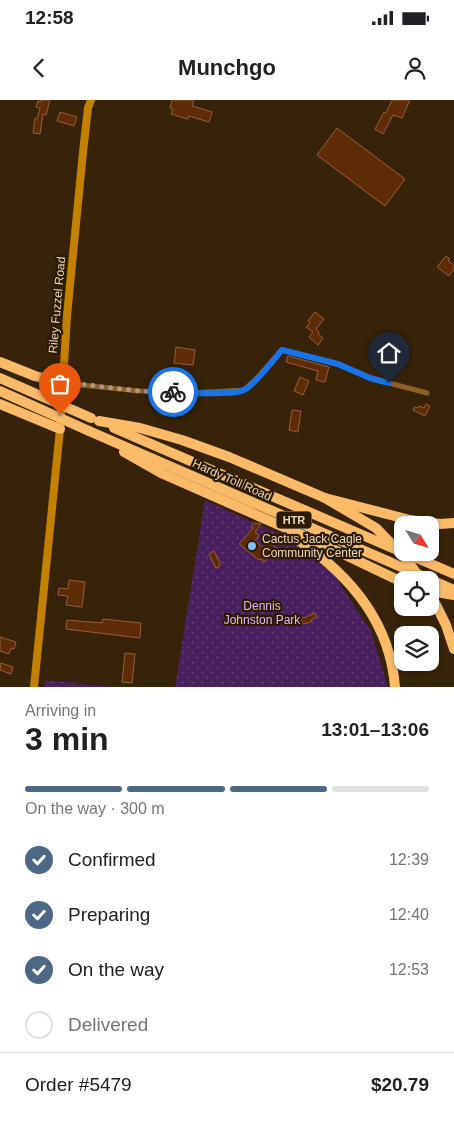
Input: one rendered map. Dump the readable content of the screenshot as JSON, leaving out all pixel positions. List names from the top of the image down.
{
  "streets": {
    "highway": ["Hardy Toll Road", "HTR"],
    "main road": ["Riley Fuzzel Road"]
  },
  "parks": ["Dennis Johnston Park"],
  "places": ["Cactus Jack Cagle Community Center"],
  "north": "bottom right",
  "page": {
    "status": "12:58",
    "header": "Munchgo",
    "heading": ["3 min", "Arriving in", "13:01–13:06"],
    "panel": ["Order #5479", "$20.79"],
    "bar": "On the way · 300 m",
    "list": [
      ["Confirmed", "12:39"],
      ["Preparing", "12:40"],
      ["On the way", "12:53"],
      "Delivered"
    ]
  }
}
